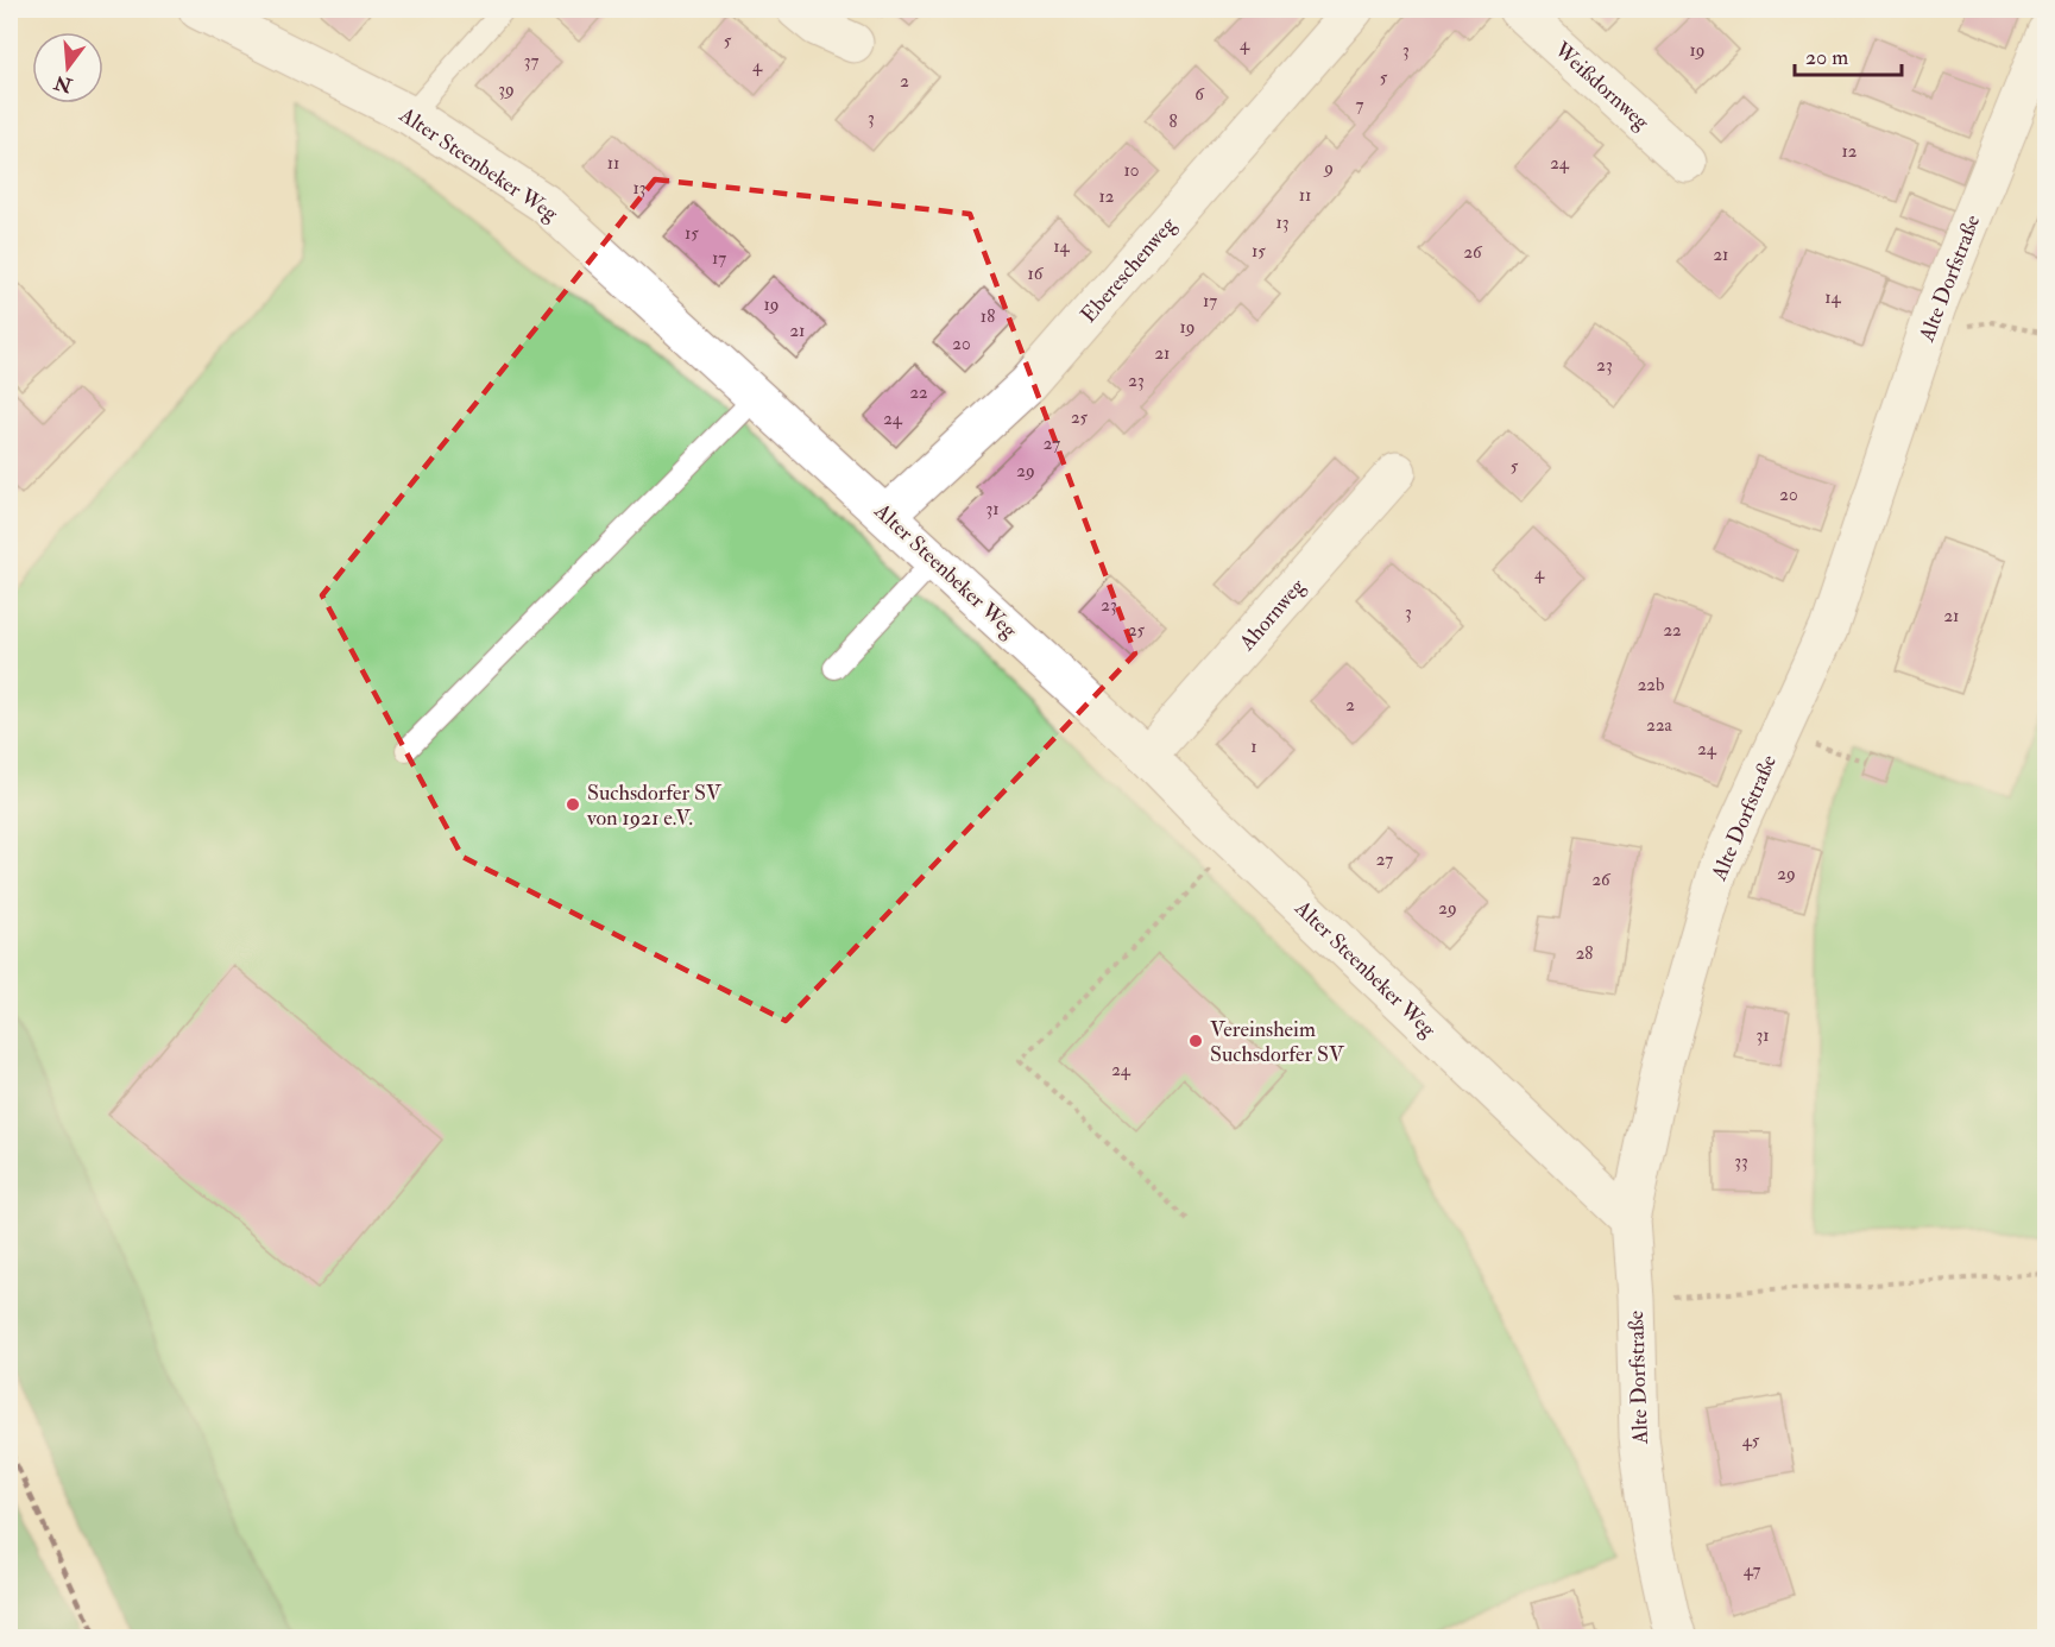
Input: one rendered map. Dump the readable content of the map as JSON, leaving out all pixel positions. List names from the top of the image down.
{
  "streets": {
    "street": [
      "Weißdornweg",
      "Alter Steenbeker Weg",
      "Ebereschenweg",
      "Alte Dorfstraße",
      "Ahornweg"
    ]
  },
  "crossings": [
    ["Alter Steenbeker Weg", "Ebereschenweg"],
    ["Alter Steenbeker Weg", "Alte Dorfstraße"],
    ["Alter Steenbeker Weg", "Ahornweg"]
  ],
  "places": ["Suchsdorfer SV von 1921 e.V.", "Vereinsheim Suchsdorfer SV"],
  "house_numbers": [
    "5",
    "4",
    "3",
    "19",
    "37",
    "4",
    "5",
    "2",
    "39",
    "6",
    "7",
    "3",
    "8",
    "12",
    "11",
    "24",
    "9",
    "10",
    "13",
    "11",
    "12",
    "13",
    "15",
    "14",
    "15",
    "26",
    "21",
    "17",
    "16",
    "14",
    "17",
    "19",
    "18",
    "19",
    "21",
    "20",
    "21",
    "23",
    "23",
    "22",
    "25",
    "24",
    "27",
    "5",
    "29",
    "20",
    "31",
    "4",
    "23",
    "3",
    "21",
    "25",
    "22",
    "22b",
    "2",
    "22a",
    "1",
    "24",
    "27",
    "29",
    "26",
    "29",
    "28",
    "31",
    "24",
    "33",
    "45",
    "47"
  ],
  "scale_bar": "20 m",
  "north": "bottom"
}
